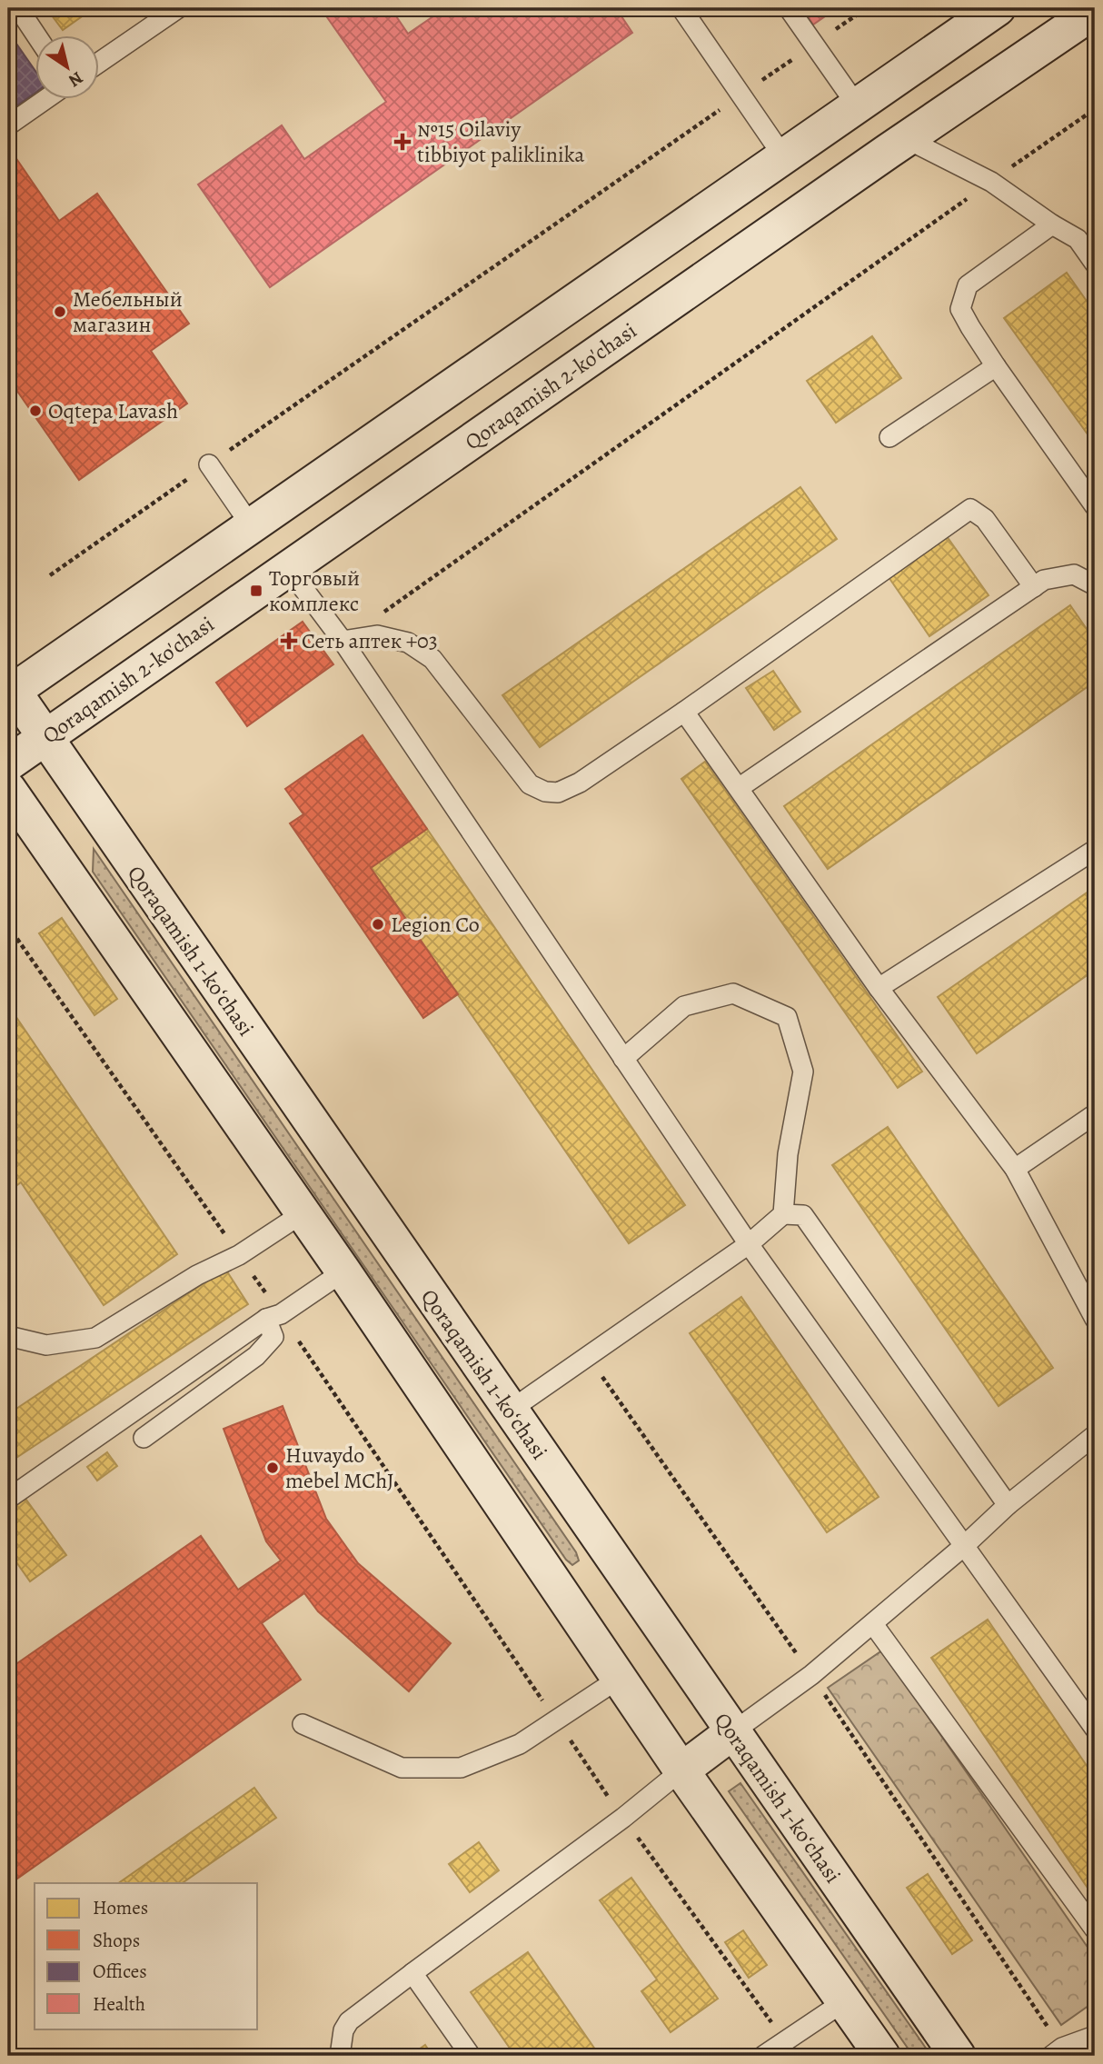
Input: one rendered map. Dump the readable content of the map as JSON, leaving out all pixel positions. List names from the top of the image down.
{
  "streets": {
    "main road": ["Qoraqamish 2-ko'chasi", "Qoraqamish 1-koʻchasi"]
  },
  "crossings": [
    ["Qoraqamish 2-ko'chasi", "Qoraqamish 1-koʻchasi"]
  ],
  "places": {
    "health": ["№15 Oilaviy tibbiyot paliklinika", "Сеть аптек +03"],
    "other": [
      "Мебельный магазин",
      "Oqtepa Lavash",
      "Legion Co",
      "Huvaydo mebel MChJ"
    ],
    "transit": ["Торговый комплекс"]
  },
  "legend": [
    "Homes",
    "Shops",
    "Offices",
    "Health"
  ],
  "north": "bottom right"
}
